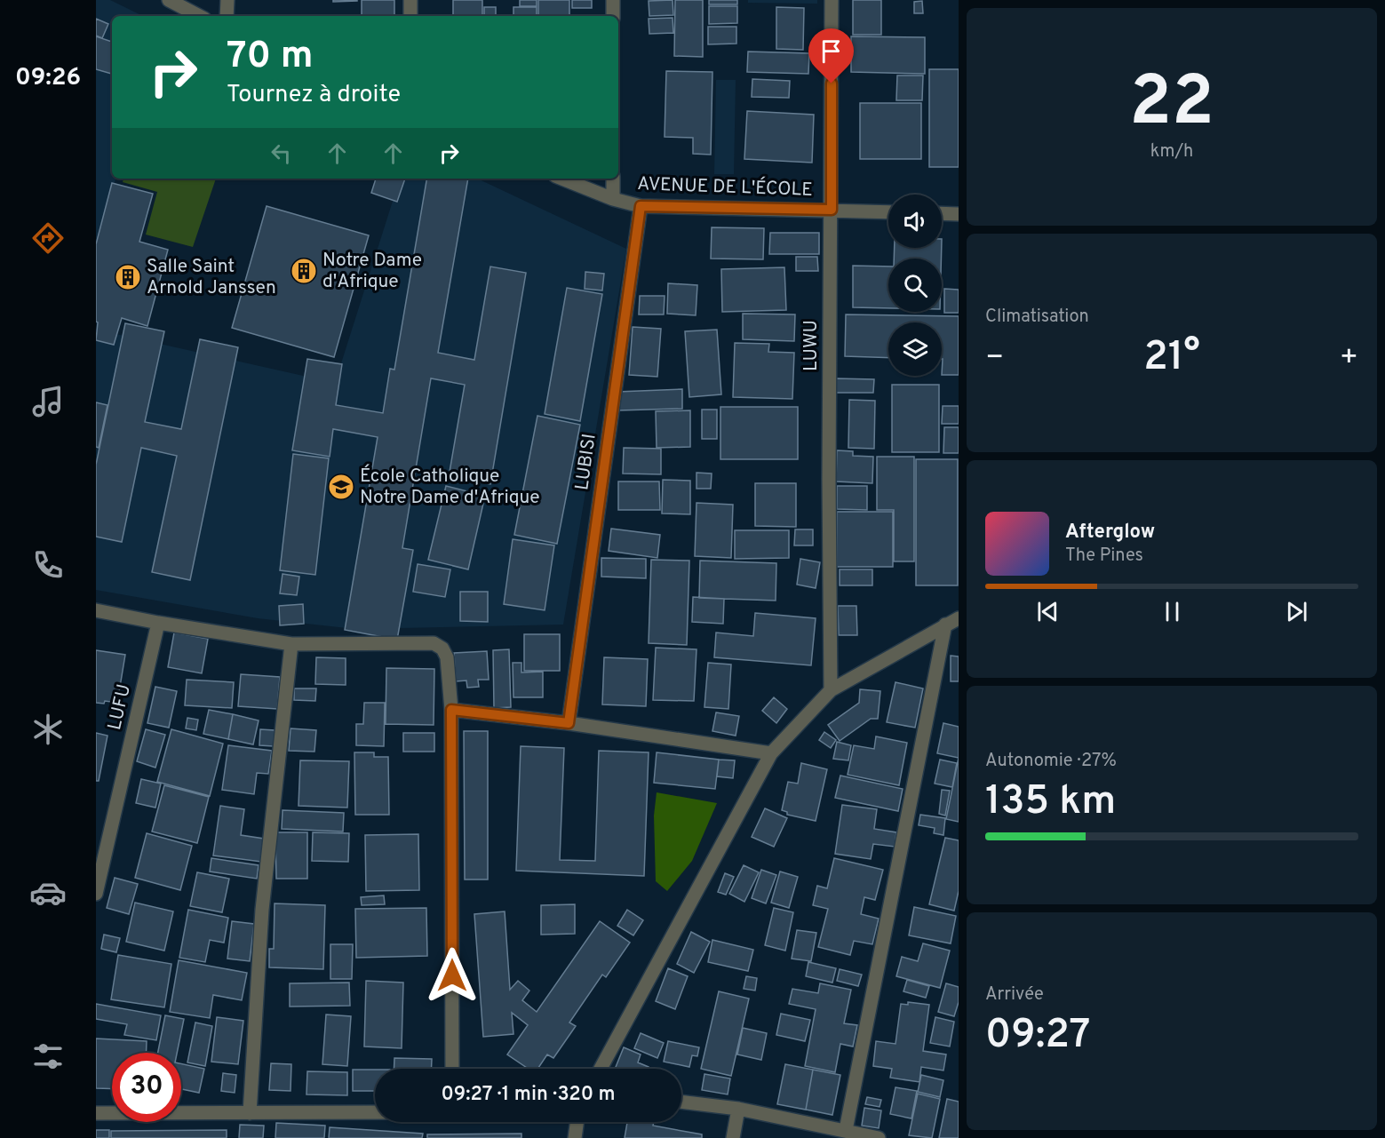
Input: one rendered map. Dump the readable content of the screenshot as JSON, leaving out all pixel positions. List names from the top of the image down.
{
  "streets": {
    "street": [
      "AVENUE DE L'ÉCOLE",
      "LUWU",
      "LUBISI",
      "LUFU"
    ]
  },
  "crossings": [
    ["AVENUE DE L'ÉCOLE", "LUWU"],
    ["AVENUE DE L'ÉCOLE", "LUBISI"]
  ],
  "places": {
    "building": ["Notre Dame d'Afrique", "Salle Saint Arnold Janssen"],
    "school or university": ["École Catholique Notre Dame d'Afrique"]
  },
  "page": {
    "tabs": "09:26",
    "tile": [
      ["22", "km/h"],
      "Climatisation",
      ["Autonomie · 27%", "135 km"],
      ["Arrivée", "09:27"]
    ],
    "turn": ["70 m", "Tournez à droite"],
    "heat": ["−", "21°", "+"],
    "song": ["Afterglow", "The Pines"],
    "limit": "30",
    "trip": "09:27 · 1 min · 320 m"
  }
}
